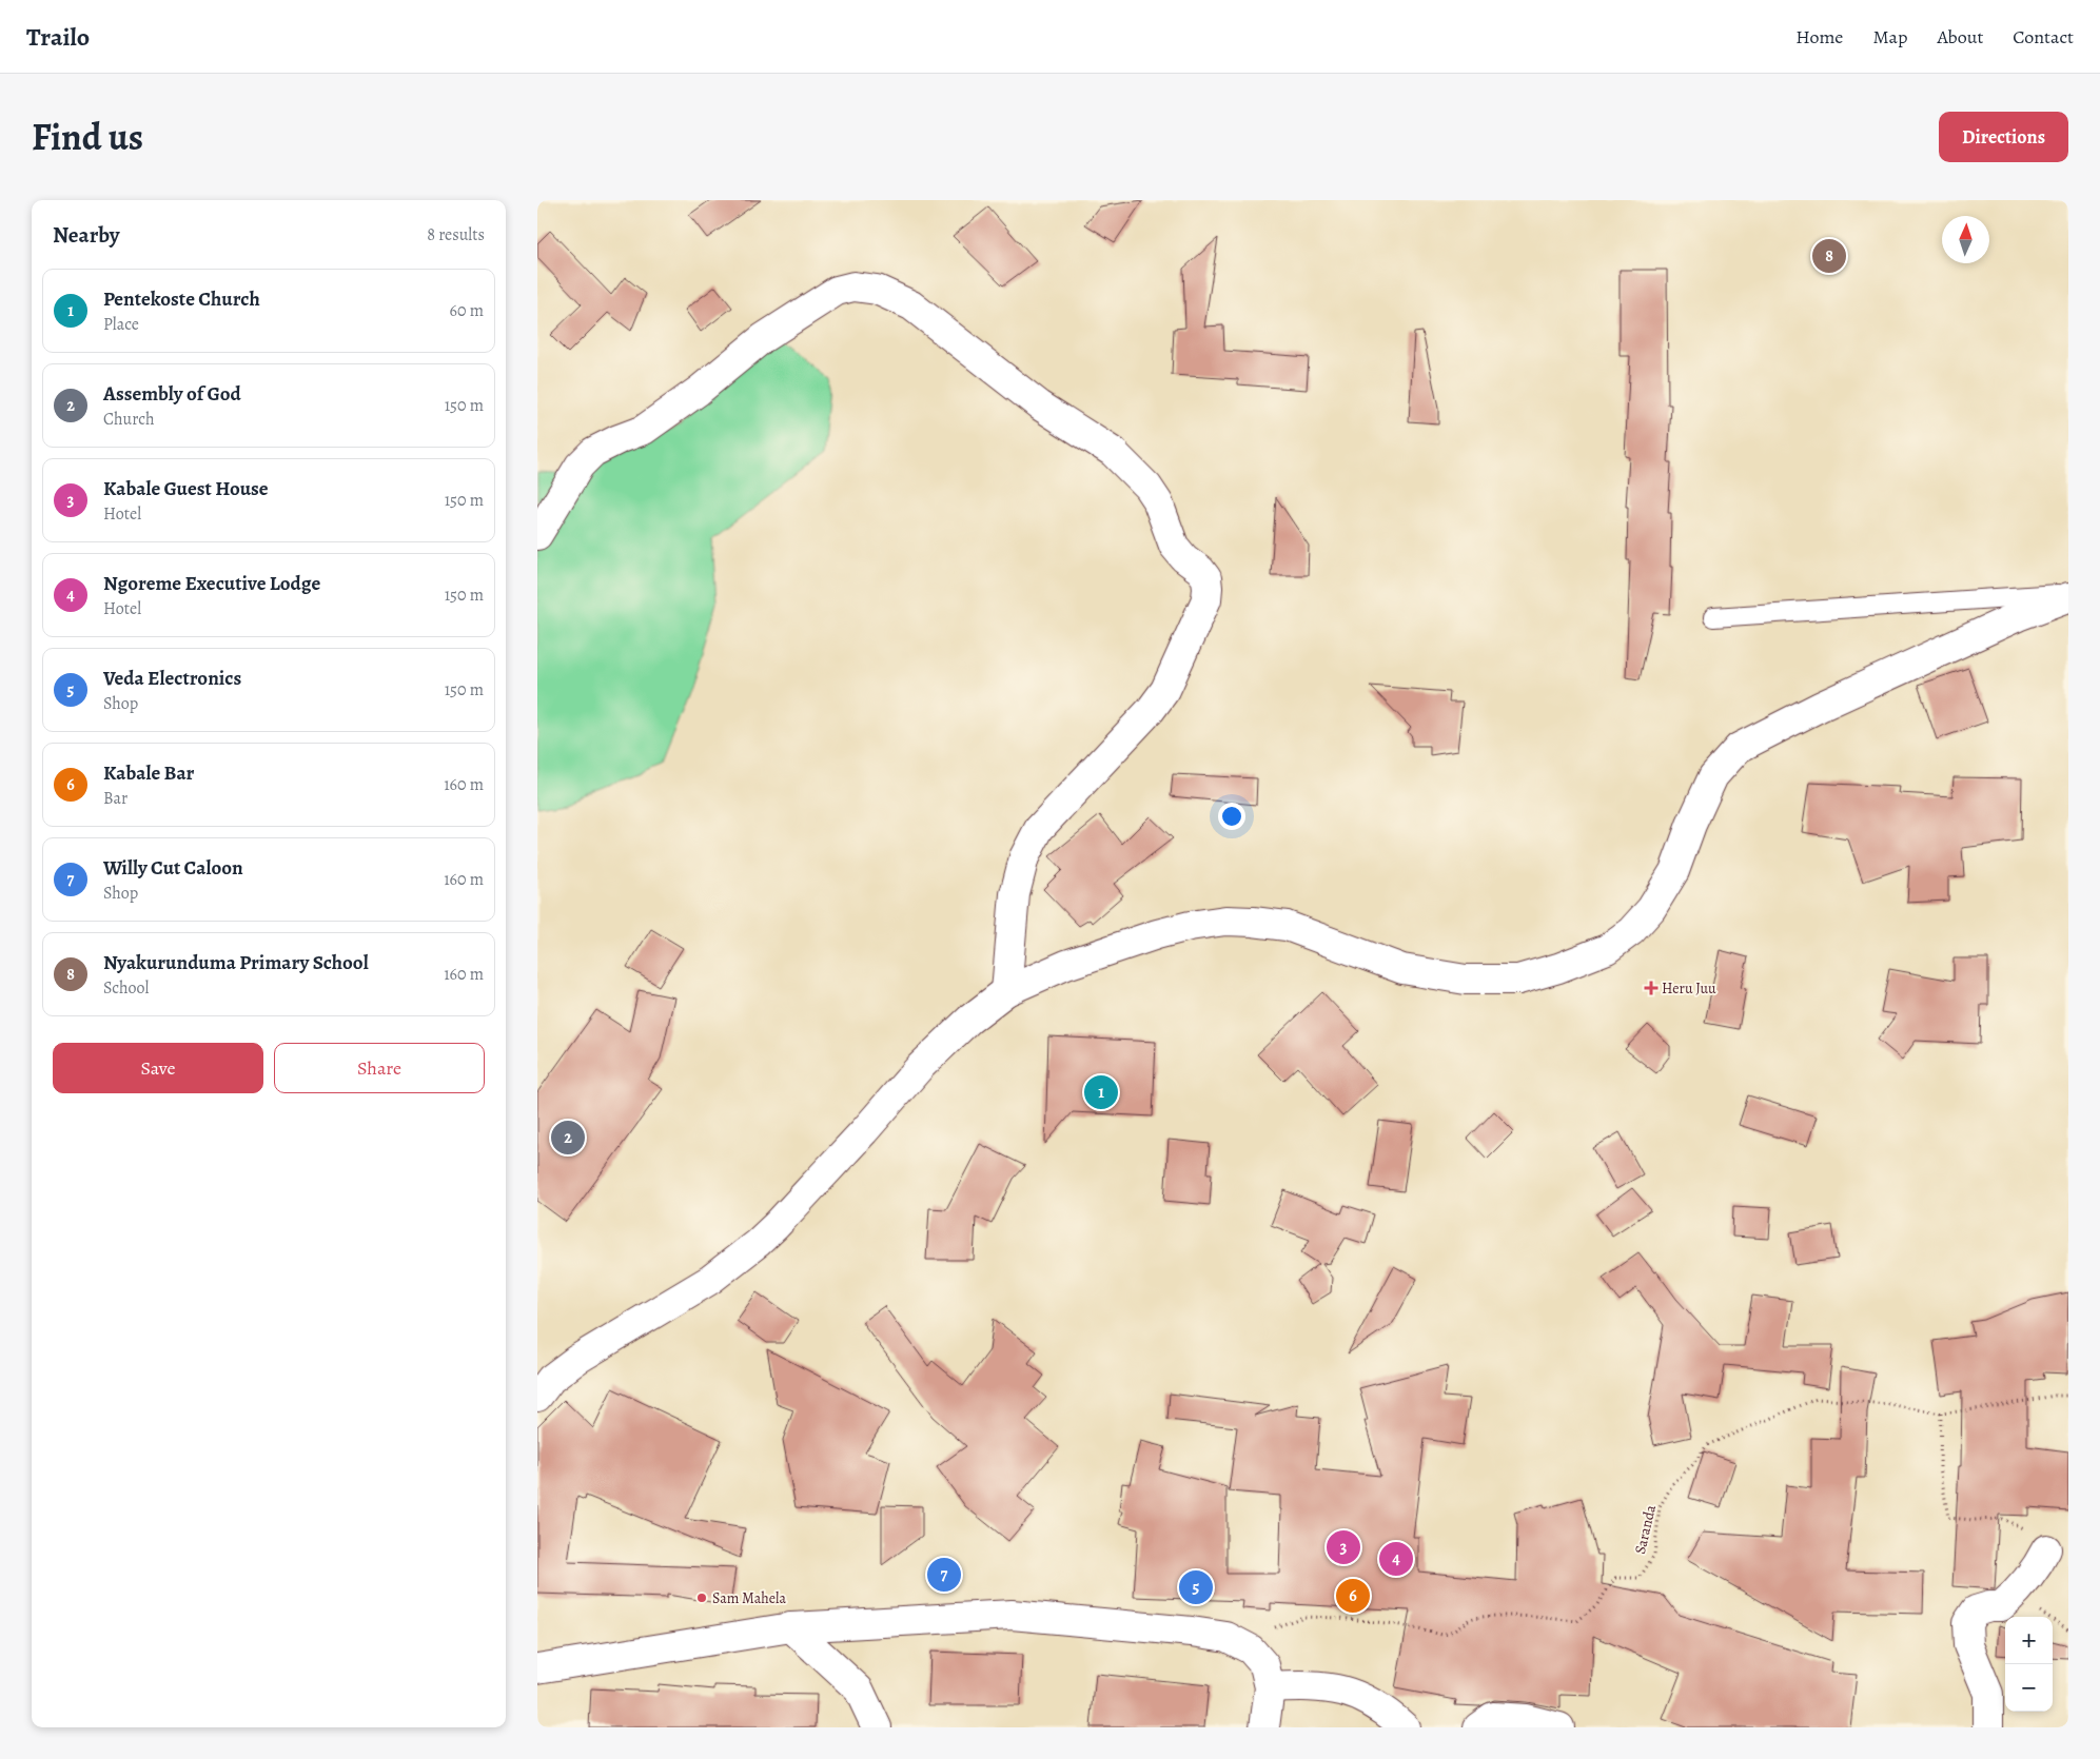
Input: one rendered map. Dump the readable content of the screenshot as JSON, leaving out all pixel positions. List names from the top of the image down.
{
  "streets": {
    "path": ["Saranda"]
  },
  "places": {
    "health": ["Heru Juu"],
    "other": ["Sam Mahela"]
  },
  "north": "top",
  "page": {
    "header": "Trailo",
    "nav": [
      "Home",
      "Map",
      "About",
      "Contact"
    ],
    "title": "Find us",
    "buttons": [
      "Directions",
      ["Save", "Share"]
    ],
    "heading": ["Nearby", "8 results"],
    "pins": [
      "8",
      "1",
      "2",
      "3",
      "4",
      "7",
      "5",
      "6"
    ],
    "list": [
      {
        "mark": "1",
        "name": "Pentekoste Church",
        "note": "Place",
        "value": "60 m"
      },
      {
        "mark": "2",
        "name": "Assembly of God",
        "note": "Church",
        "value": "150 m"
      },
      {
        "mark": "3",
        "name": "Kabale Guest House",
        "note": "Hotel",
        "value": "150 m"
      },
      {
        "mark": "4",
        "name": "Ngoreme Executive Lodge",
        "note": "Hotel",
        "value": "150 m"
      },
      {
        "mark": "5",
        "name": "Veda Electronics",
        "note": "Shop",
        "value": "150 m"
      },
      {
        "mark": "6",
        "name": "Kabale Bar",
        "note": "Bar",
        "value": "160 m"
      },
      {
        "mark": "7",
        "name": "Willy Cut Caloon",
        "note": "Shop",
        "value": "160 m"
      },
      {
        "mark": "8",
        "name": "Nyakurunduma Primary School",
        "note": "School",
        "value": "160 m"
      }
    ],
    "map_buttons": ["+", "−"]
  }
}
